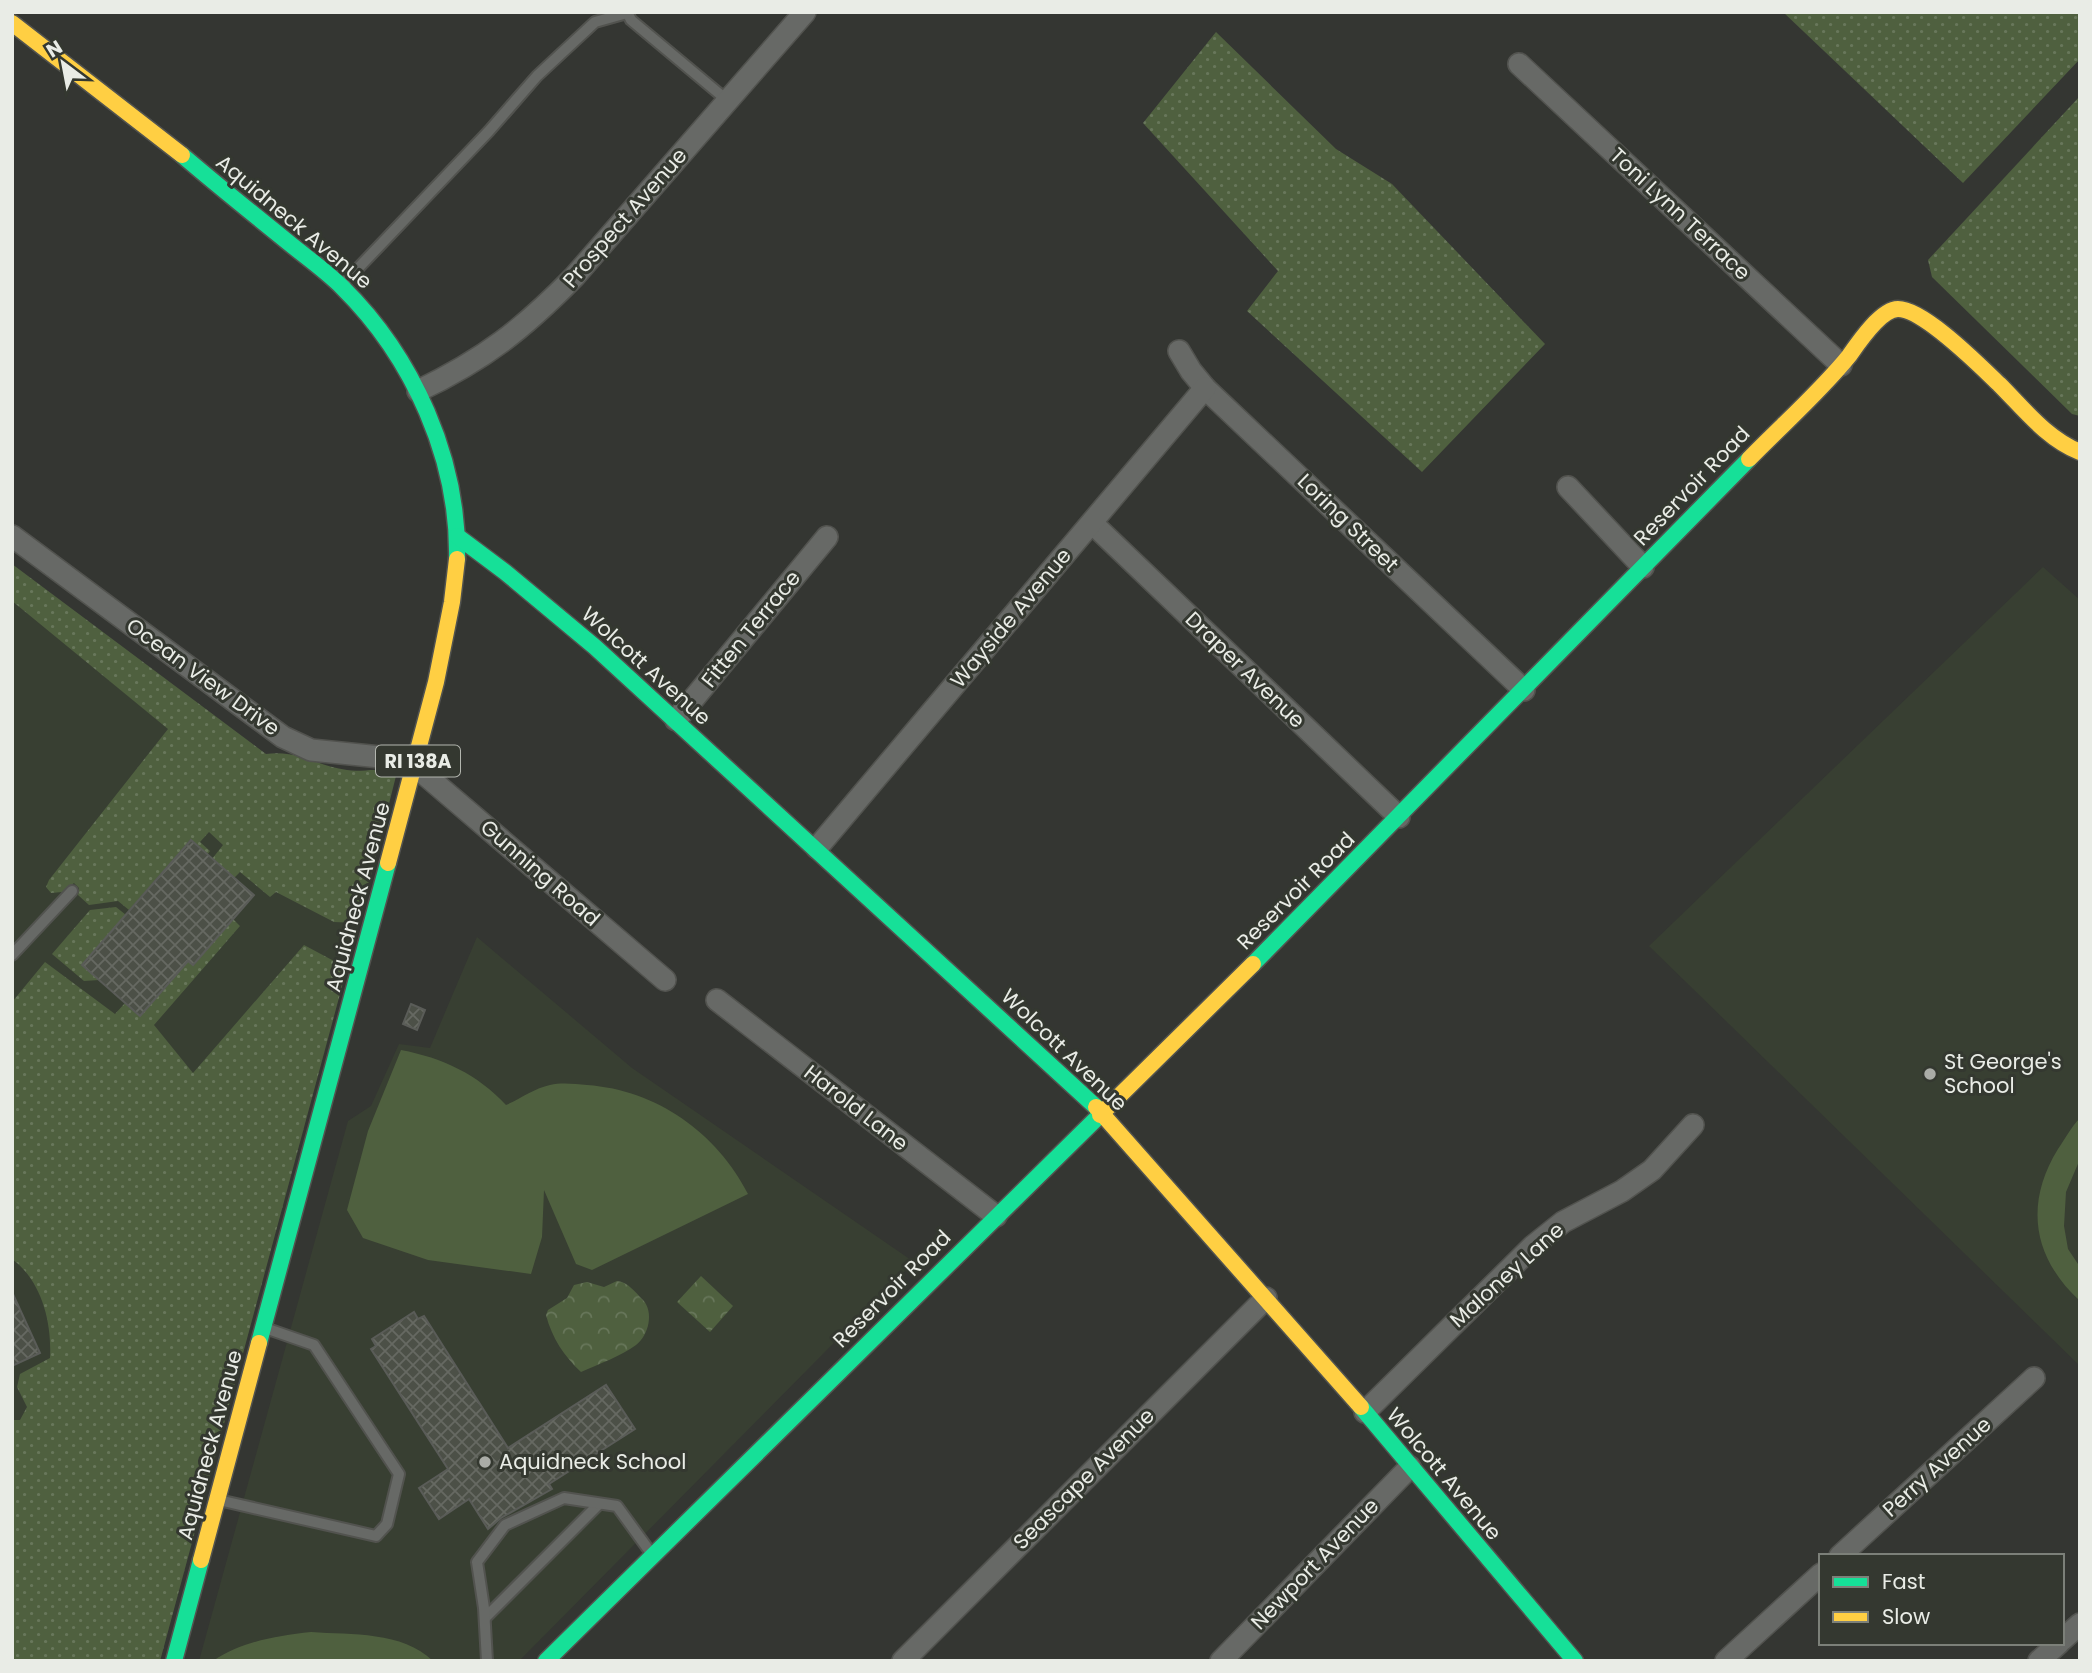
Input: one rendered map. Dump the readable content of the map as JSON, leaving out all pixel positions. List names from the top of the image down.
{
  "streets": {
    "street": [
      "Toni Lynn Terrace",
      "Prospect Avenue",
      "Aquidneck Avenue",
      "Reservoir Road",
      "Loring Street",
      "Wayside Avenue",
      "Fitten Terrace",
      "Wolcott Avenue",
      "Draper Avenue",
      "Ocean View Drive",
      "RI 138A",
      "Gunning Road",
      "Harold Lane",
      "Maloney Lane",
      "Perry Avenue",
      "Seascape Avenue",
      "Newport Avenue"
    ]
  },
  "crossings": [
    ["Toni Lynn Terrace", "Reservoir Road"],
    ["Prospect Avenue", "Aquidneck Avenue"],
    ["Aquidneck Avenue", "Wolcott Avenue"],
    ["Aquidneck Avenue", "Ocean View Drive"],
    ["Aquidneck Avenue", "Gunning Road"],
    ["Reservoir Road", "Loring Street"],
    ["Reservoir Road", "Wolcott Avenue"],
    ["Reservoir Road", "Draper Avenue"],
    ["Reservoir Road", "Harold Lane"],
    ["Loring Street", "Wayside Avenue"],
    ["Wayside Avenue", "Wolcott Avenue"],
    ["Wayside Avenue", "Draper Avenue"],
    ["Fitten Terrace", "Wolcott Avenue"],
    ["Wolcott Avenue", "Maloney Lane"],
    ["Wolcott Avenue", "Seascape Avenue"],
    ["Wolcott Avenue", "Newport Avenue"],
    ["Ocean View Drive", "Gunning Road"]
  ],
  "places": ["St George's School", "Aquidneck School"],
  "legend": ["Fast", "Slow"],
  "north": "top left"
}
